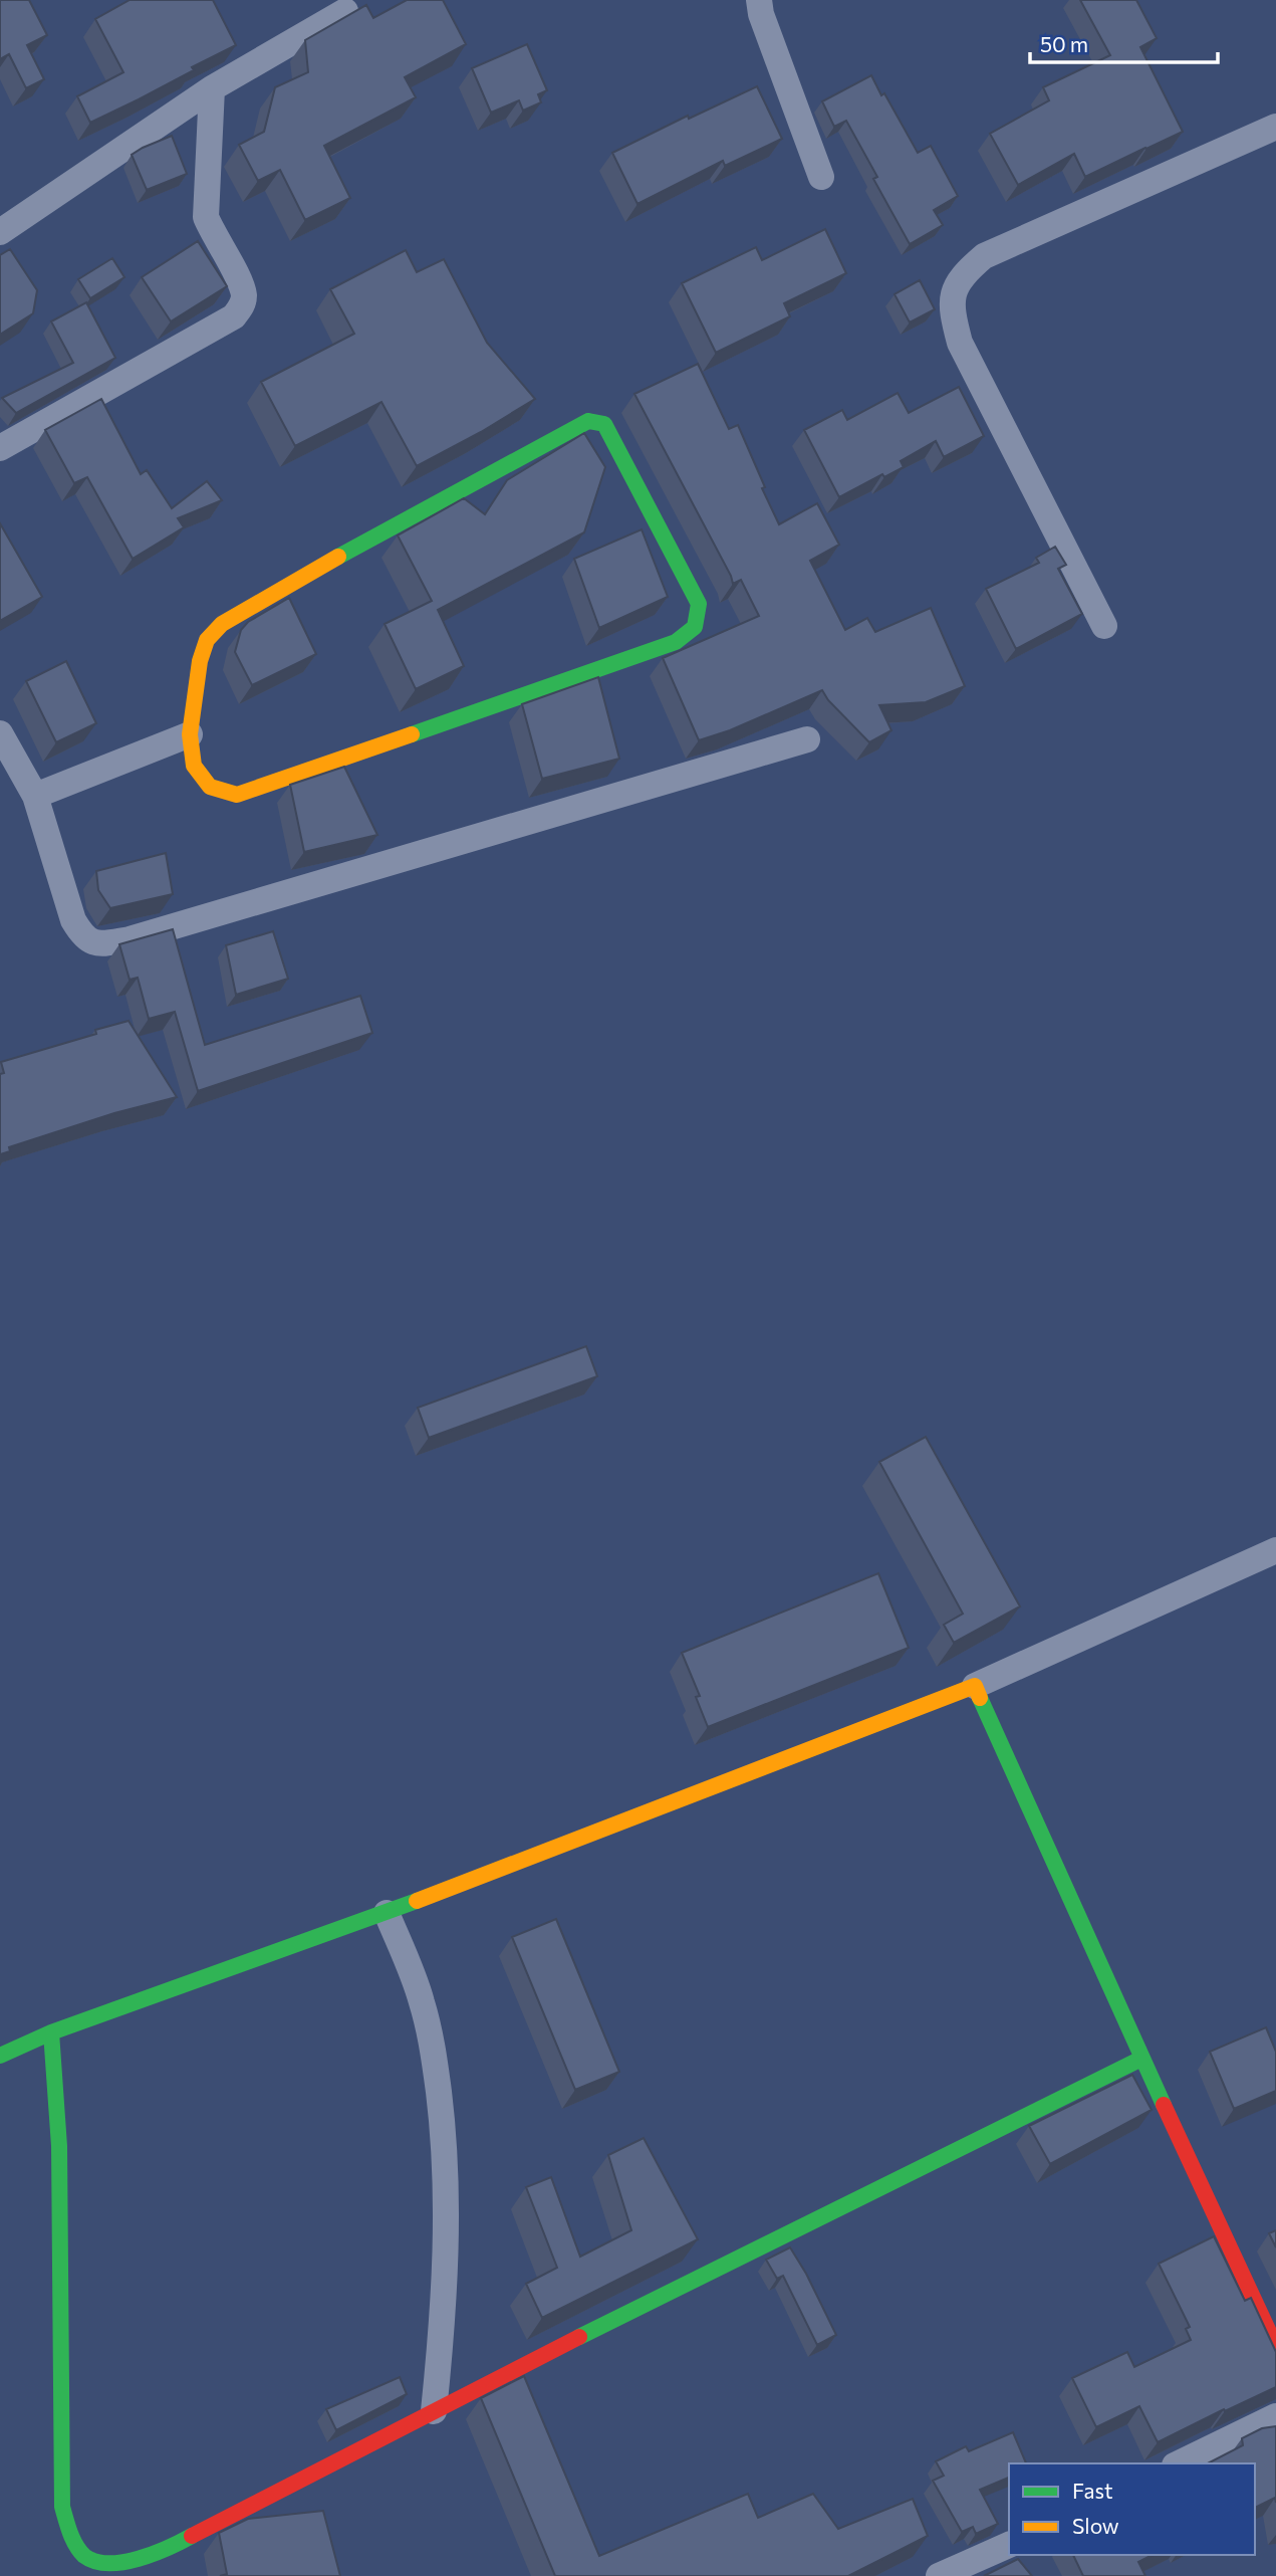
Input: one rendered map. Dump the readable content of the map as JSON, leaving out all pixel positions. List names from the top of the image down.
{
  "legend": ["Fast", "Slow"],
  "scale_bar": "50 m"
}
